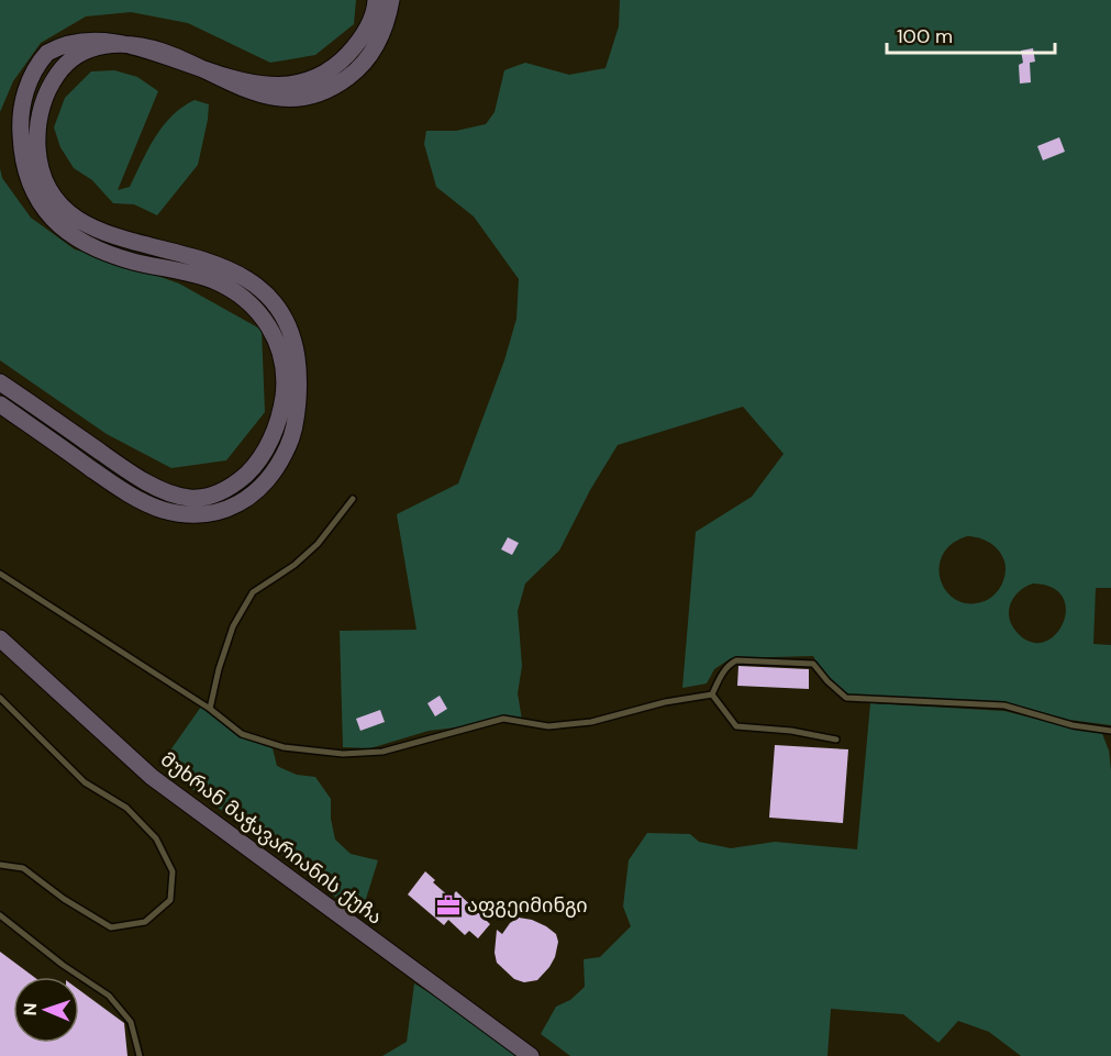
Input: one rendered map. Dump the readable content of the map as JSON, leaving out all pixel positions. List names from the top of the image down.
{
  "streets": {
    "main road": ["მუხრან მაჭავარიანის ქუჩა"]
  },
  "places": {
    "office": ["აფგეიმინგი"]
  },
  "scale_bar": "100 m",
  "north": "left"
}
